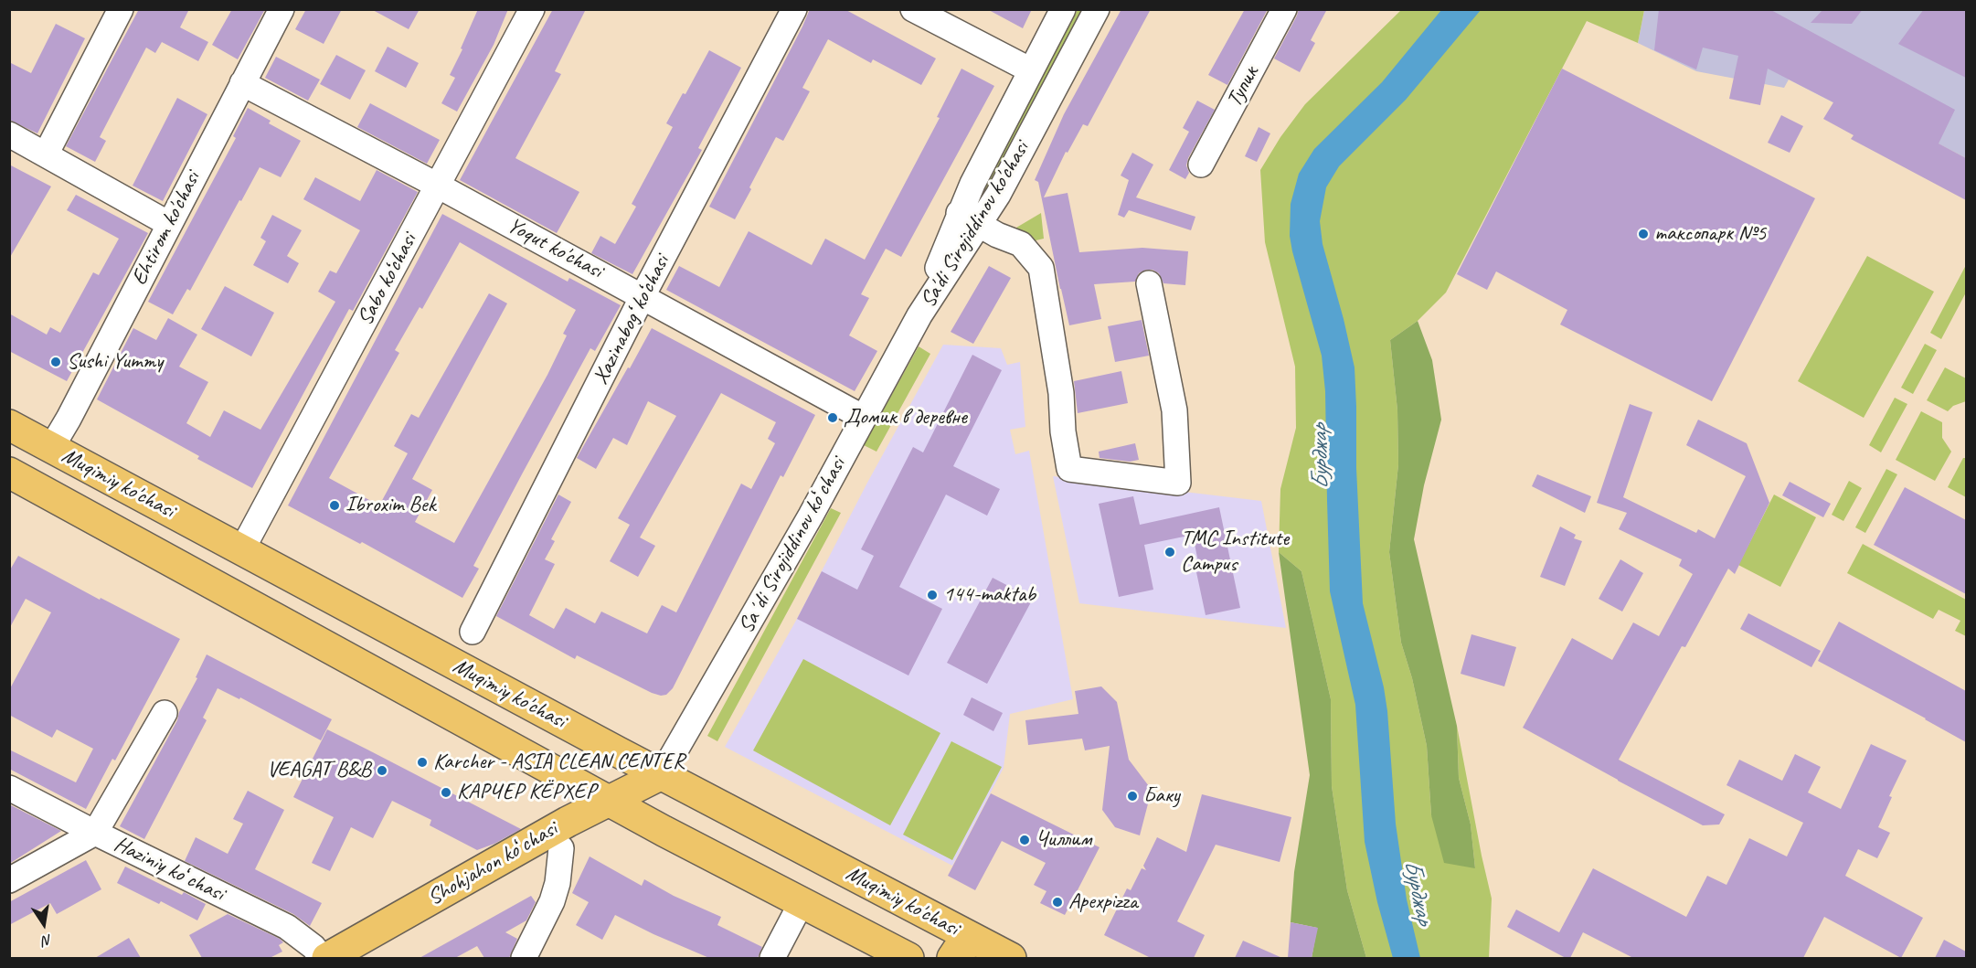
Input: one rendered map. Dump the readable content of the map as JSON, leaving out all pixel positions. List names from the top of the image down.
{
  "streets": {
    "main road": ["Muqimiy ko'chasi", "Shohjahon koʻchasi"],
    "street": [
      "Тупик",
      "Sa'di Sirojiddinov ko'chasi",
      "Ehtirom ko'chasi",
      "Yoqut ko'chasi",
      "Sabo ko‘chasi",
      "Xazinabog‘ ko‘chasi",
      "Saʼdi Sirojiddinov koʻchasi",
      "Haziniy koʻchasi"
    ]
  },
  "crossings": [
    ["Sa'di Sirojiddinov ko'chasi", "Saʼdi Sirojiddinov koʻchasi"],
    ["Ehtirom ko'chasi", "Yoqut ko'chasi"],
    ["Ehtirom ko'chasi", "Muqimiy ko'chasi"],
    ["Yoqut ko'chasi", "Sabo ko‘chasi"],
    ["Yoqut ko'chasi", "Xazinabog‘ ko‘chasi"],
    ["Yoqut ko'chasi", "Saʼdi Sirojiddinov koʻchasi"],
    ["Sabo ko‘chasi", "Muqimiy ko'chasi"],
    ["Muqimiy ko'chasi", "Saʼdi Sirojiddinov koʻchasi"],
    ["Muqimiy ko'chasi", "Shohjahon koʻchasi"],
    ["Saʼdi Sirojiddinov koʻchasi", "Shohjahon koʻchasi"]
  ],
  "water": ["Бурджар"],
  "places": [
    "таксопарк №5",
    "Sushi Yummy",
    "Домик в деревне",
    "Ibroxim Bek",
    "TMC Institute Campus",
    "144-maktab",
    "Karcher - ASIA CLEAN CENTER",
    "VEAGAT B&B",
    "КАРЧЕР КЁРХЕР",
    "Баку",
    "Чиллим",
    "Apexpizza"
  ],
  "north": "bottom"
}
